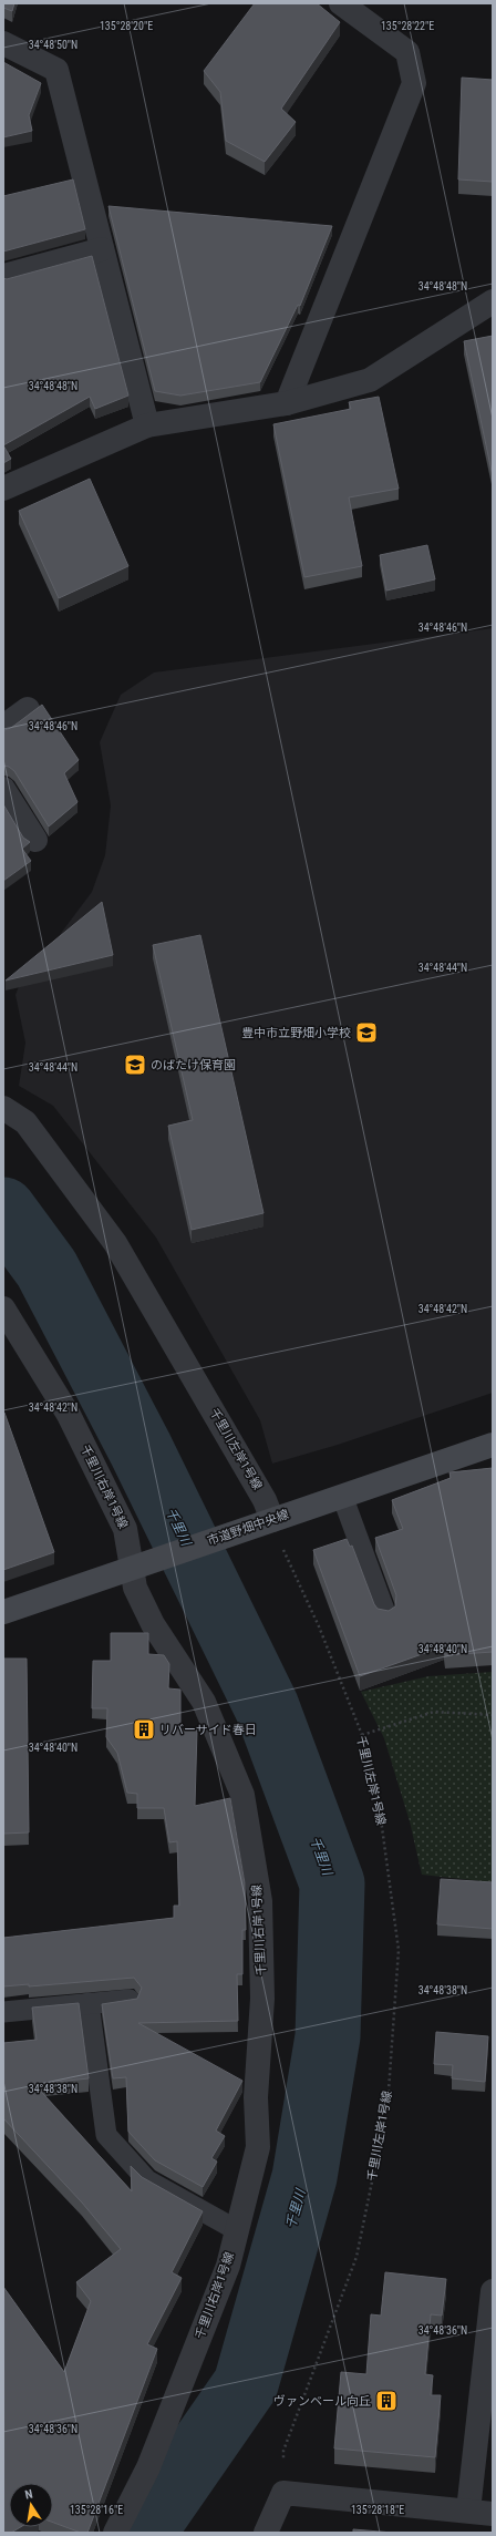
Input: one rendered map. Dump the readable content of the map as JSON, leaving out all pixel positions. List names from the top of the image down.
{
  "streets": {
    "street": ["千里川左岸1号線", "千里川右岸1号線", "市道野畑中央線"]
  },
  "crossings": [
    ["千里川左岸1号線", "市道野畑中央線"],
    ["千里川右岸1号線", "市道野畑中央線"]
  ],
  "water": ["千里川"],
  "places": {
    "school or university": ["豊中市立野畑小学校", "のばたけ保育園"],
    "building": ["リバーサイド春日", "ヴァンベール向丘"]
  },
  "north": "top",
  "coordinates": [
    "135°28'20\"E",
    "135°28'22\"E",
    "34°48'50\"N",
    "34°48'48\"N",
    "34°48'46\"N",
    "34°48'44\"N",
    "34°48'42\"N",
    "34°48'40\"N",
    "34°48'38\"N",
    "34°48'36\"N",
    "135°28'16\"E",
    "135°28'18\"E"
  ]
}
